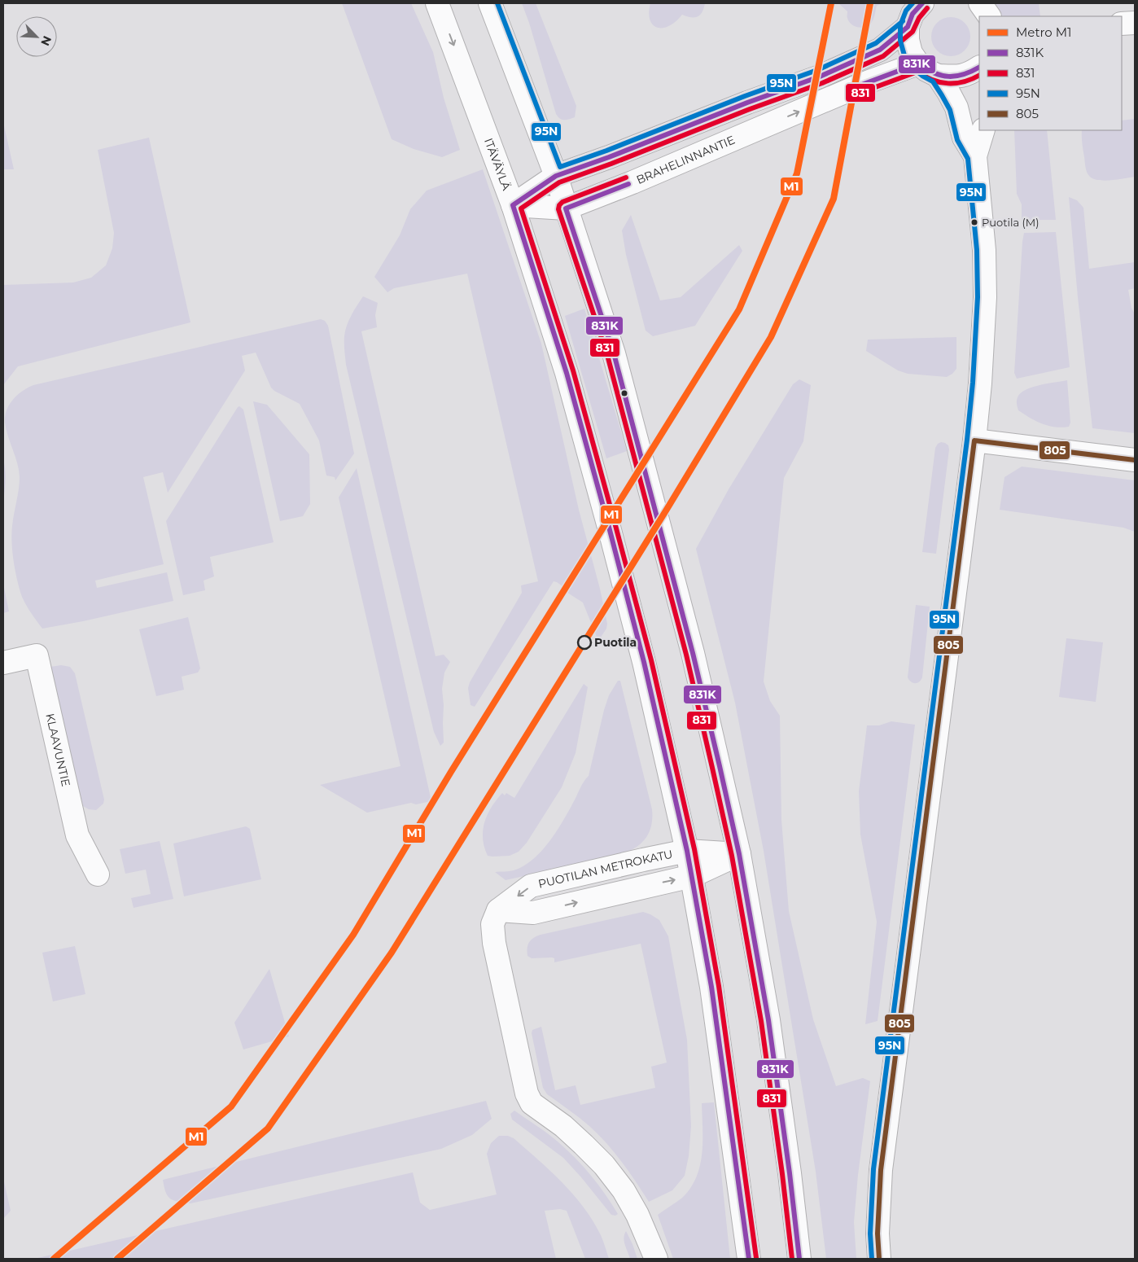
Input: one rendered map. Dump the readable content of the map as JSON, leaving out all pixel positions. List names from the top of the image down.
{
  "streets": {
    "main road": [
      "BRAHELINNANTIE",
      "ITÄVÄYLÄ",
      "KLAAVUNTIE",
      "PUOTILAN METROKATU"
    ]
  },
  "crossings": [
    ["BRAHELINNANTIE", "ITÄVÄYLÄ"],
    ["ITÄVÄYLÄ", "PUOTILAN METROKATU"]
  ],
  "places": ["Puotila (M)", "Puotila"],
  "lines": [
    "metro line M1",
    "transit line 831K",
    "transit line 95N",
    "transit line 831",
    "transit line 805"
  ],
  "legend": [
    "Metro M1",
    "831K",
    "831",
    "95N",
    "805"
  ],
  "north": "bottom right"
}
